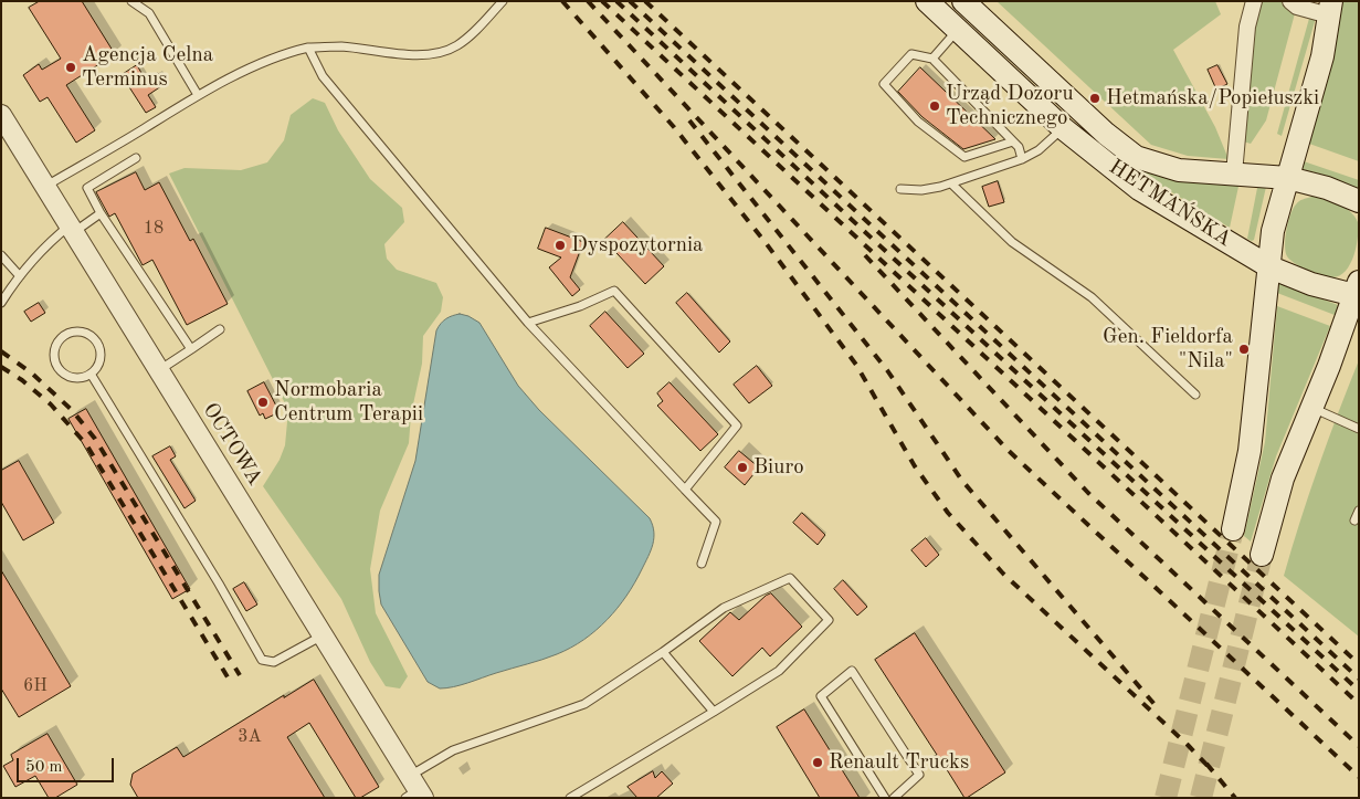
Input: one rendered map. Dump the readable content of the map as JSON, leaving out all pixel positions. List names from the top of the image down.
{
  "streets": {
    "main road": ["HETMAŃSKA"],
    "street": ["OCTOWA"]
  },
  "places": [
    "Agencja Celna Terminus",
    "Hetmańska/Popiełuszki",
    "Urząd Dozoru Technicznego",
    "Dyspozytornia",
    "Gen. Fieldorfa \"Nila\"",
    "Normobaria Centrum Terapii",
    "Biuro",
    "Renault Trucks"
  ],
  "house_numbers": ["18", "6H", "3A"],
  "scale_bar": "50 m"
}
